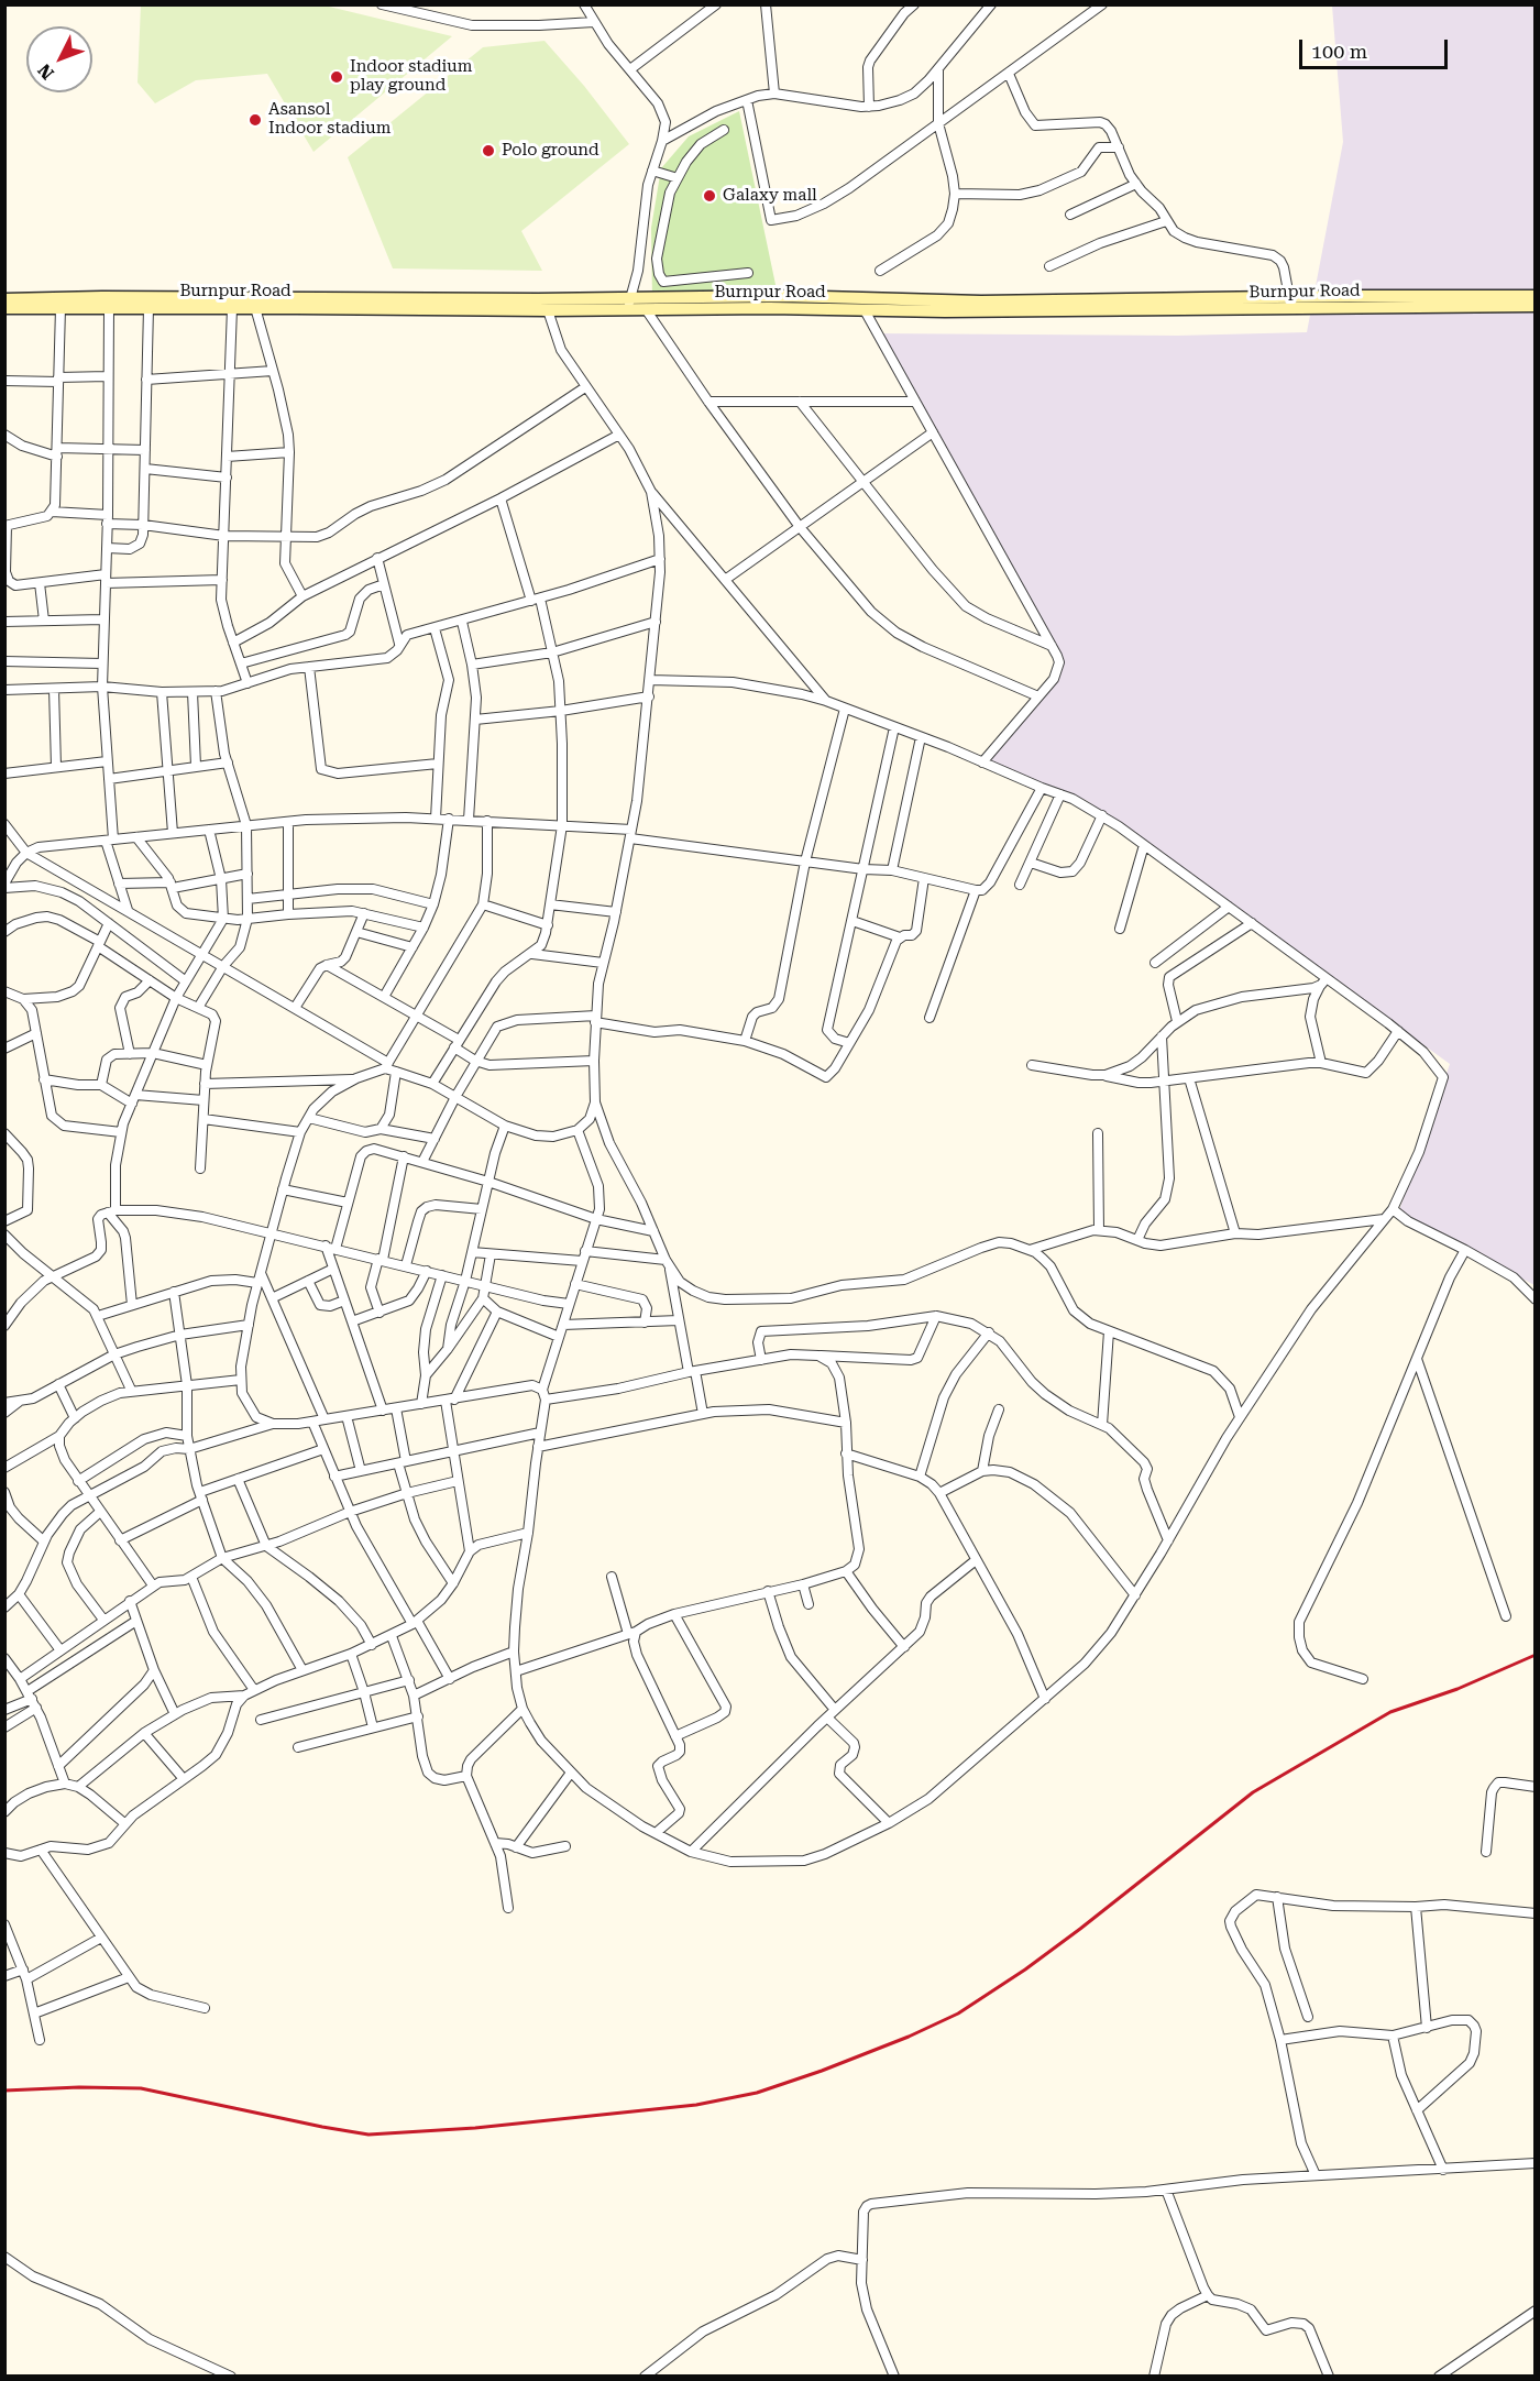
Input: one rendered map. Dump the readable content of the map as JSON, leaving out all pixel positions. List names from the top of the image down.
{
  "streets": {
    "street": ["Burnpur Road"]
  },
  "places": [
    "Indoor stadium play ground",
    "Asansol Indoor stadium",
    "Polo ground",
    "Galaxy mall"
  ],
  "scale_bar": "100 m",
  "north": "bottom left"
}
